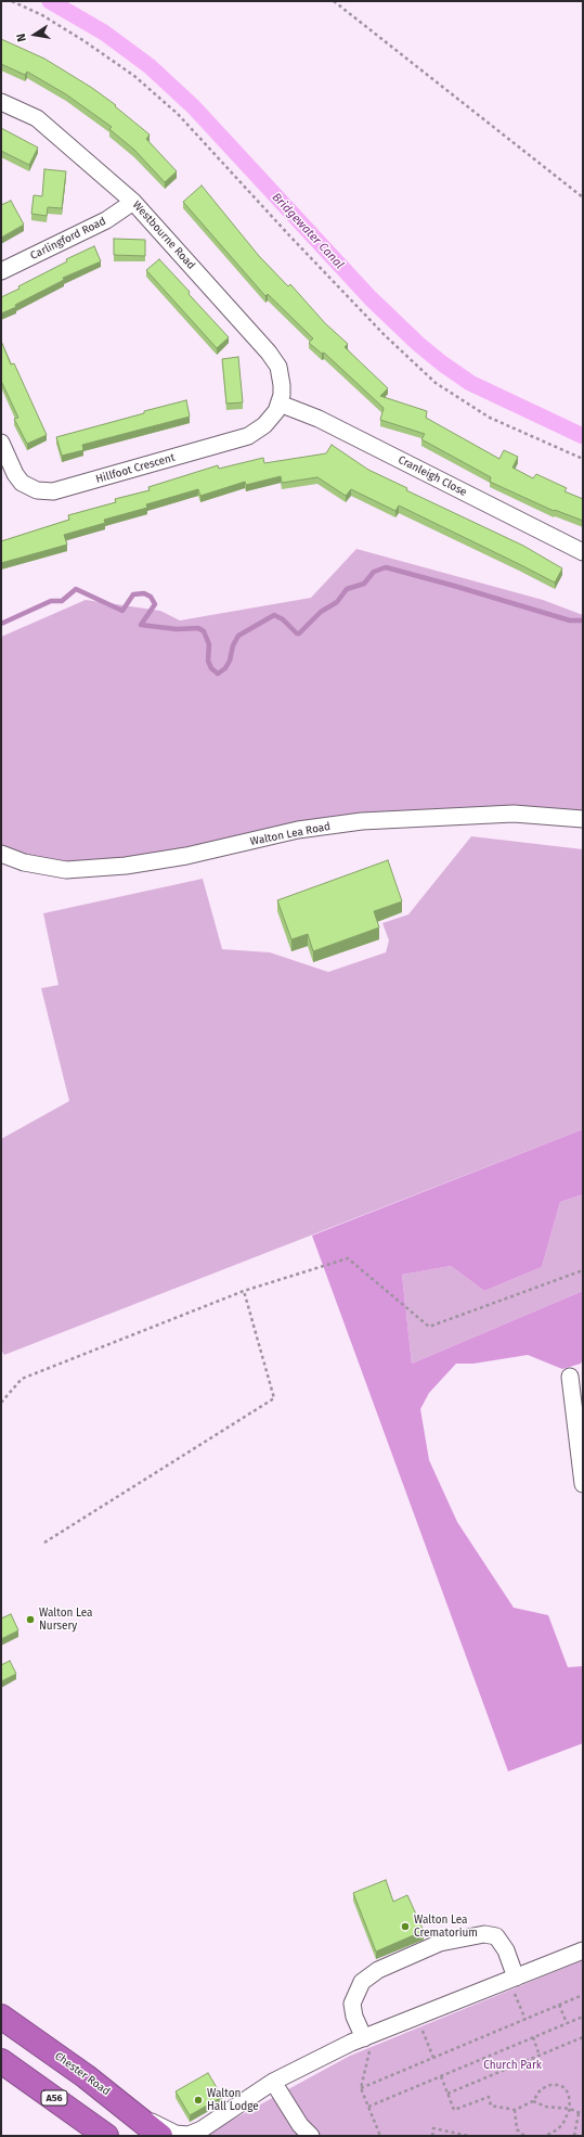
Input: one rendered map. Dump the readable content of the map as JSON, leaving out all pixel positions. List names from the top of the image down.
{
  "streets": {
    "highway": ["Chester Road", "A56"],
    "street": [
      "Westbourne Road",
      "Carlingford Road",
      "Hillfoot Crescent",
      "Cranleigh Close",
      "Walton Lea Road"
    ]
  },
  "crossings": [
    ["Westbourne Road", "Carlingford Road"],
    ["Westbourne Road", "Hillfoot Crescent"],
    ["Westbourne Road", "Cranleigh Close"],
    ["Hillfoot Crescent", "Cranleigh Close"]
  ],
  "water": ["Bridgewater Canal"],
  "parks": ["Church Park"],
  "places": ["Walton Lea Nursery", "Walton Lea Crematorium", "Walton Hall Lodge"],
  "north": "left"
}
